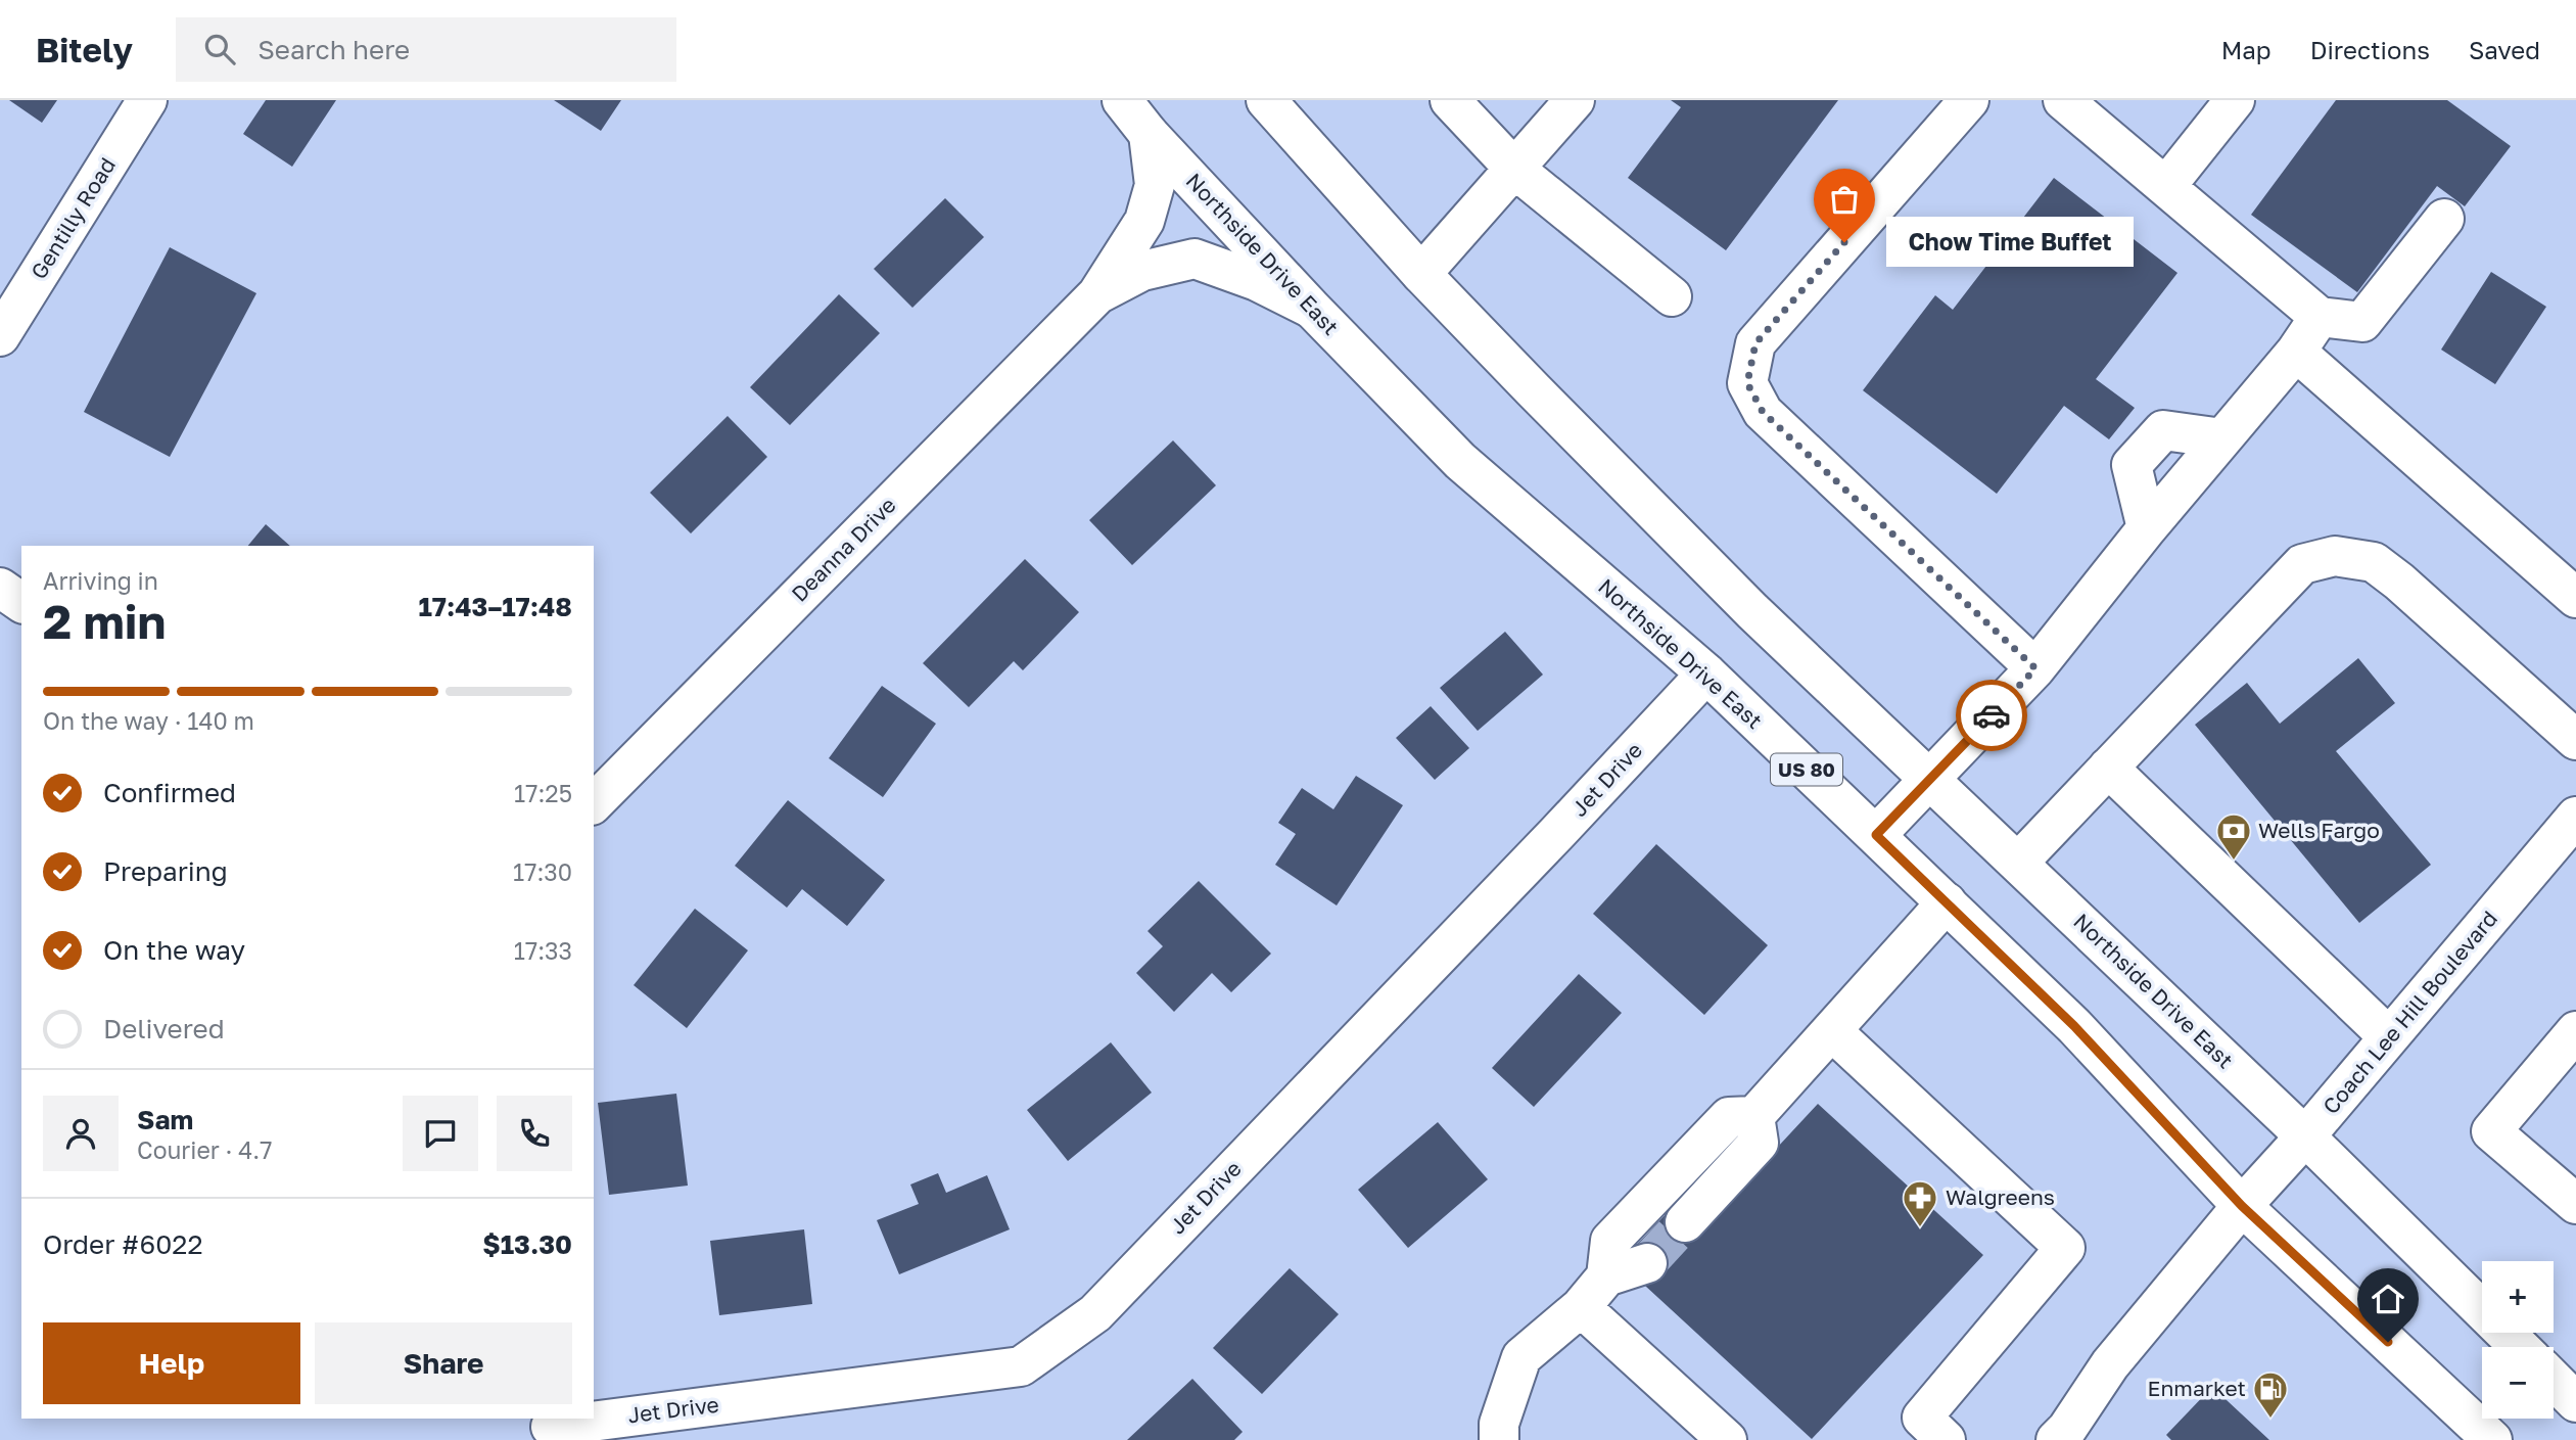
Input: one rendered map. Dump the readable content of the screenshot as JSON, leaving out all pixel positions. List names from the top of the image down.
{
  "streets": {
    "main road": [
      "Gentilly Road",
      "Northside Drive East",
      "Deanna Drive",
      "US 80",
      "Jet Drive",
      "Coach Lee Hill Boulevard"
    ]
  },
  "crossings": [
    ["Northside Drive East", "Deanna Drive"],
    ["Northside Drive East", "Jet Drive"],
    ["Northside Drive East", "Coach Lee Hill Boulevard"]
  ],
  "places": {
    "other": ["Chow Time Buffet"],
    "bank": ["Wells Fargo"],
    "pharmacy": ["Walgreens"],
    "fuel station": ["Enmarket"]
  },
  "page": {
    "header": "Bitely",
    "search": "Search here",
    "nav": ["Map", "Directions", "Saved"],
    "bubble": "Chow Time Buffet",
    "heading": ["2 min", "Arriving in", "17:43–17:48"],
    "panel": [
      "Sam",
      "Courier · 4.7",
      "Order #6022",
      "$13.30"
    ],
    "bar": "On the way · 140 m",
    "list": [
      ["Confirmed", "17:25"],
      ["Preparing", "17:30"],
      ["On the way", "17:33"],
      "Delivered"
    ],
    "map_buttons": ["+", "−"],
    "buttons": ["Help", "Share"]
  }
}
